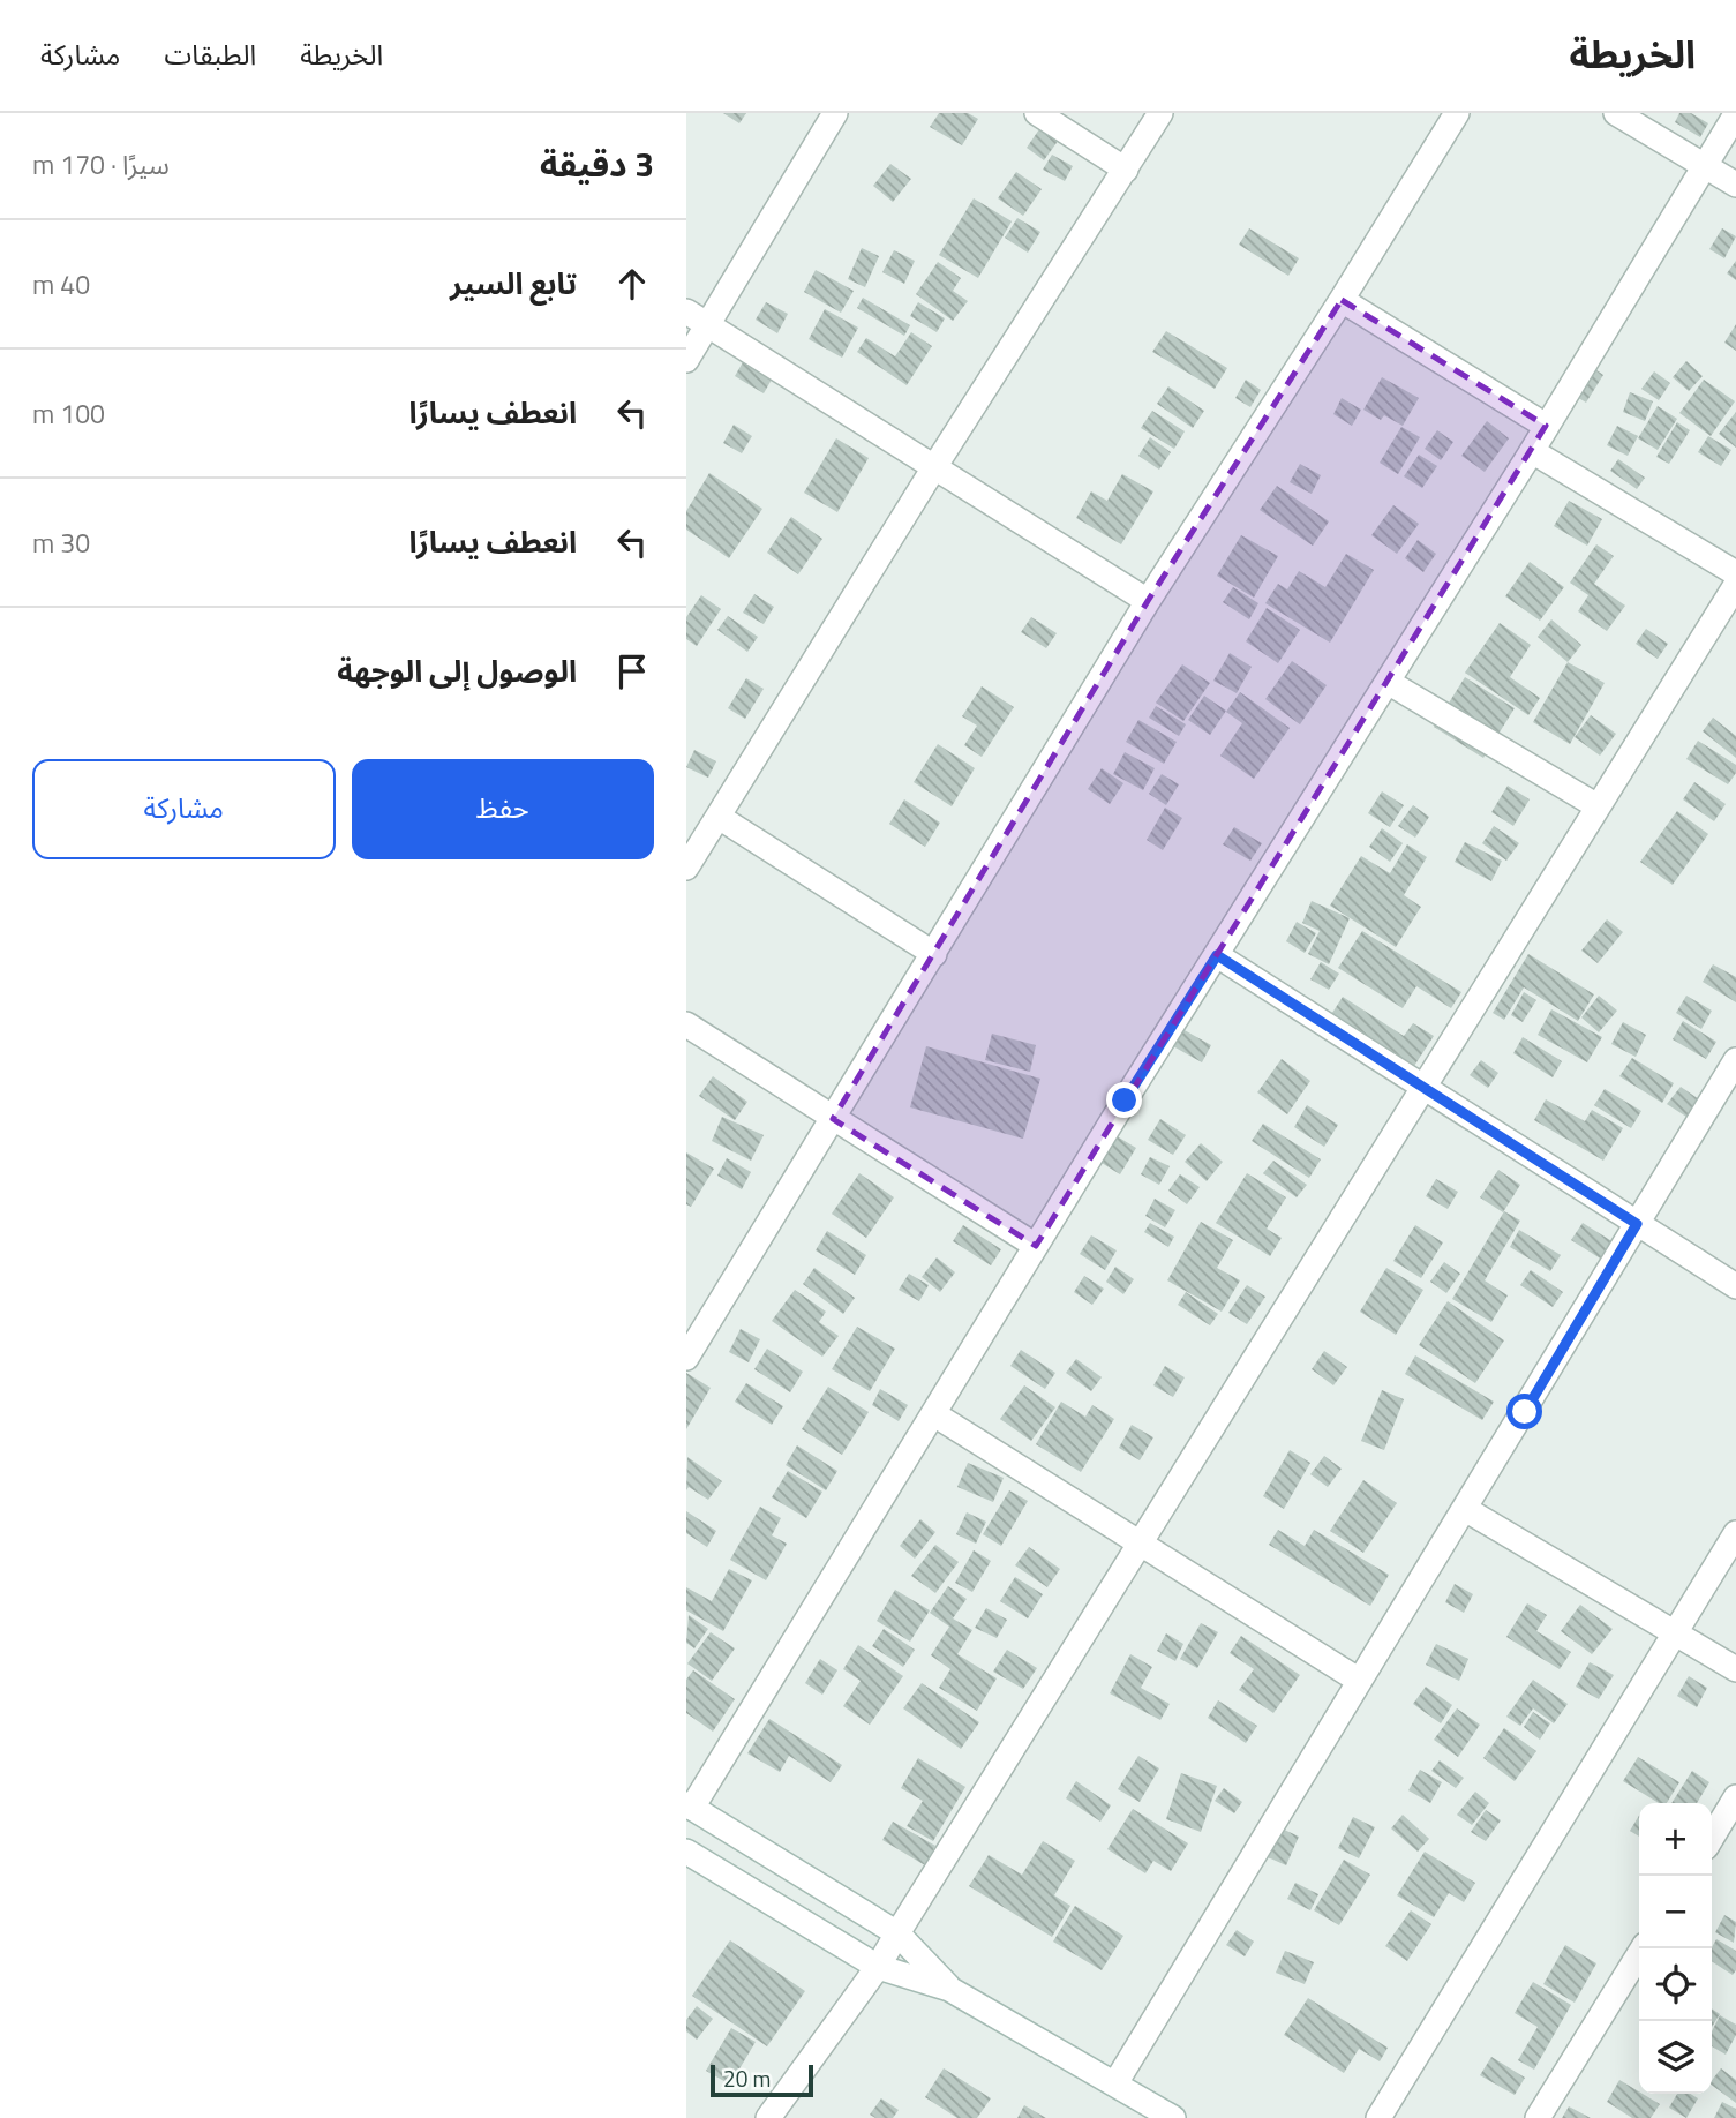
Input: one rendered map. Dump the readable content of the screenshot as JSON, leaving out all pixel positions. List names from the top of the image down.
{
  "scale_bar": "20 m",
  "page": {
    "header": "الخريطة",
    "nav": ["الخريطة", "الطبقات", "مشاركة"],
    "heading": ["3 دقيقة", "سيرًا · 170 m"],
    "list": [
      ["تابع السير", "40 m"],
      ["انعطف يسارًا", "100 m"],
      ["انعطف يسارًا", "30 m"],
      "الوصول إلى الوجهة"
    ],
    "buttons": ["حفظ", "مشاركة"],
    "map_buttons": ["+", "−"],
    "scale": "20 m"
  }
}
